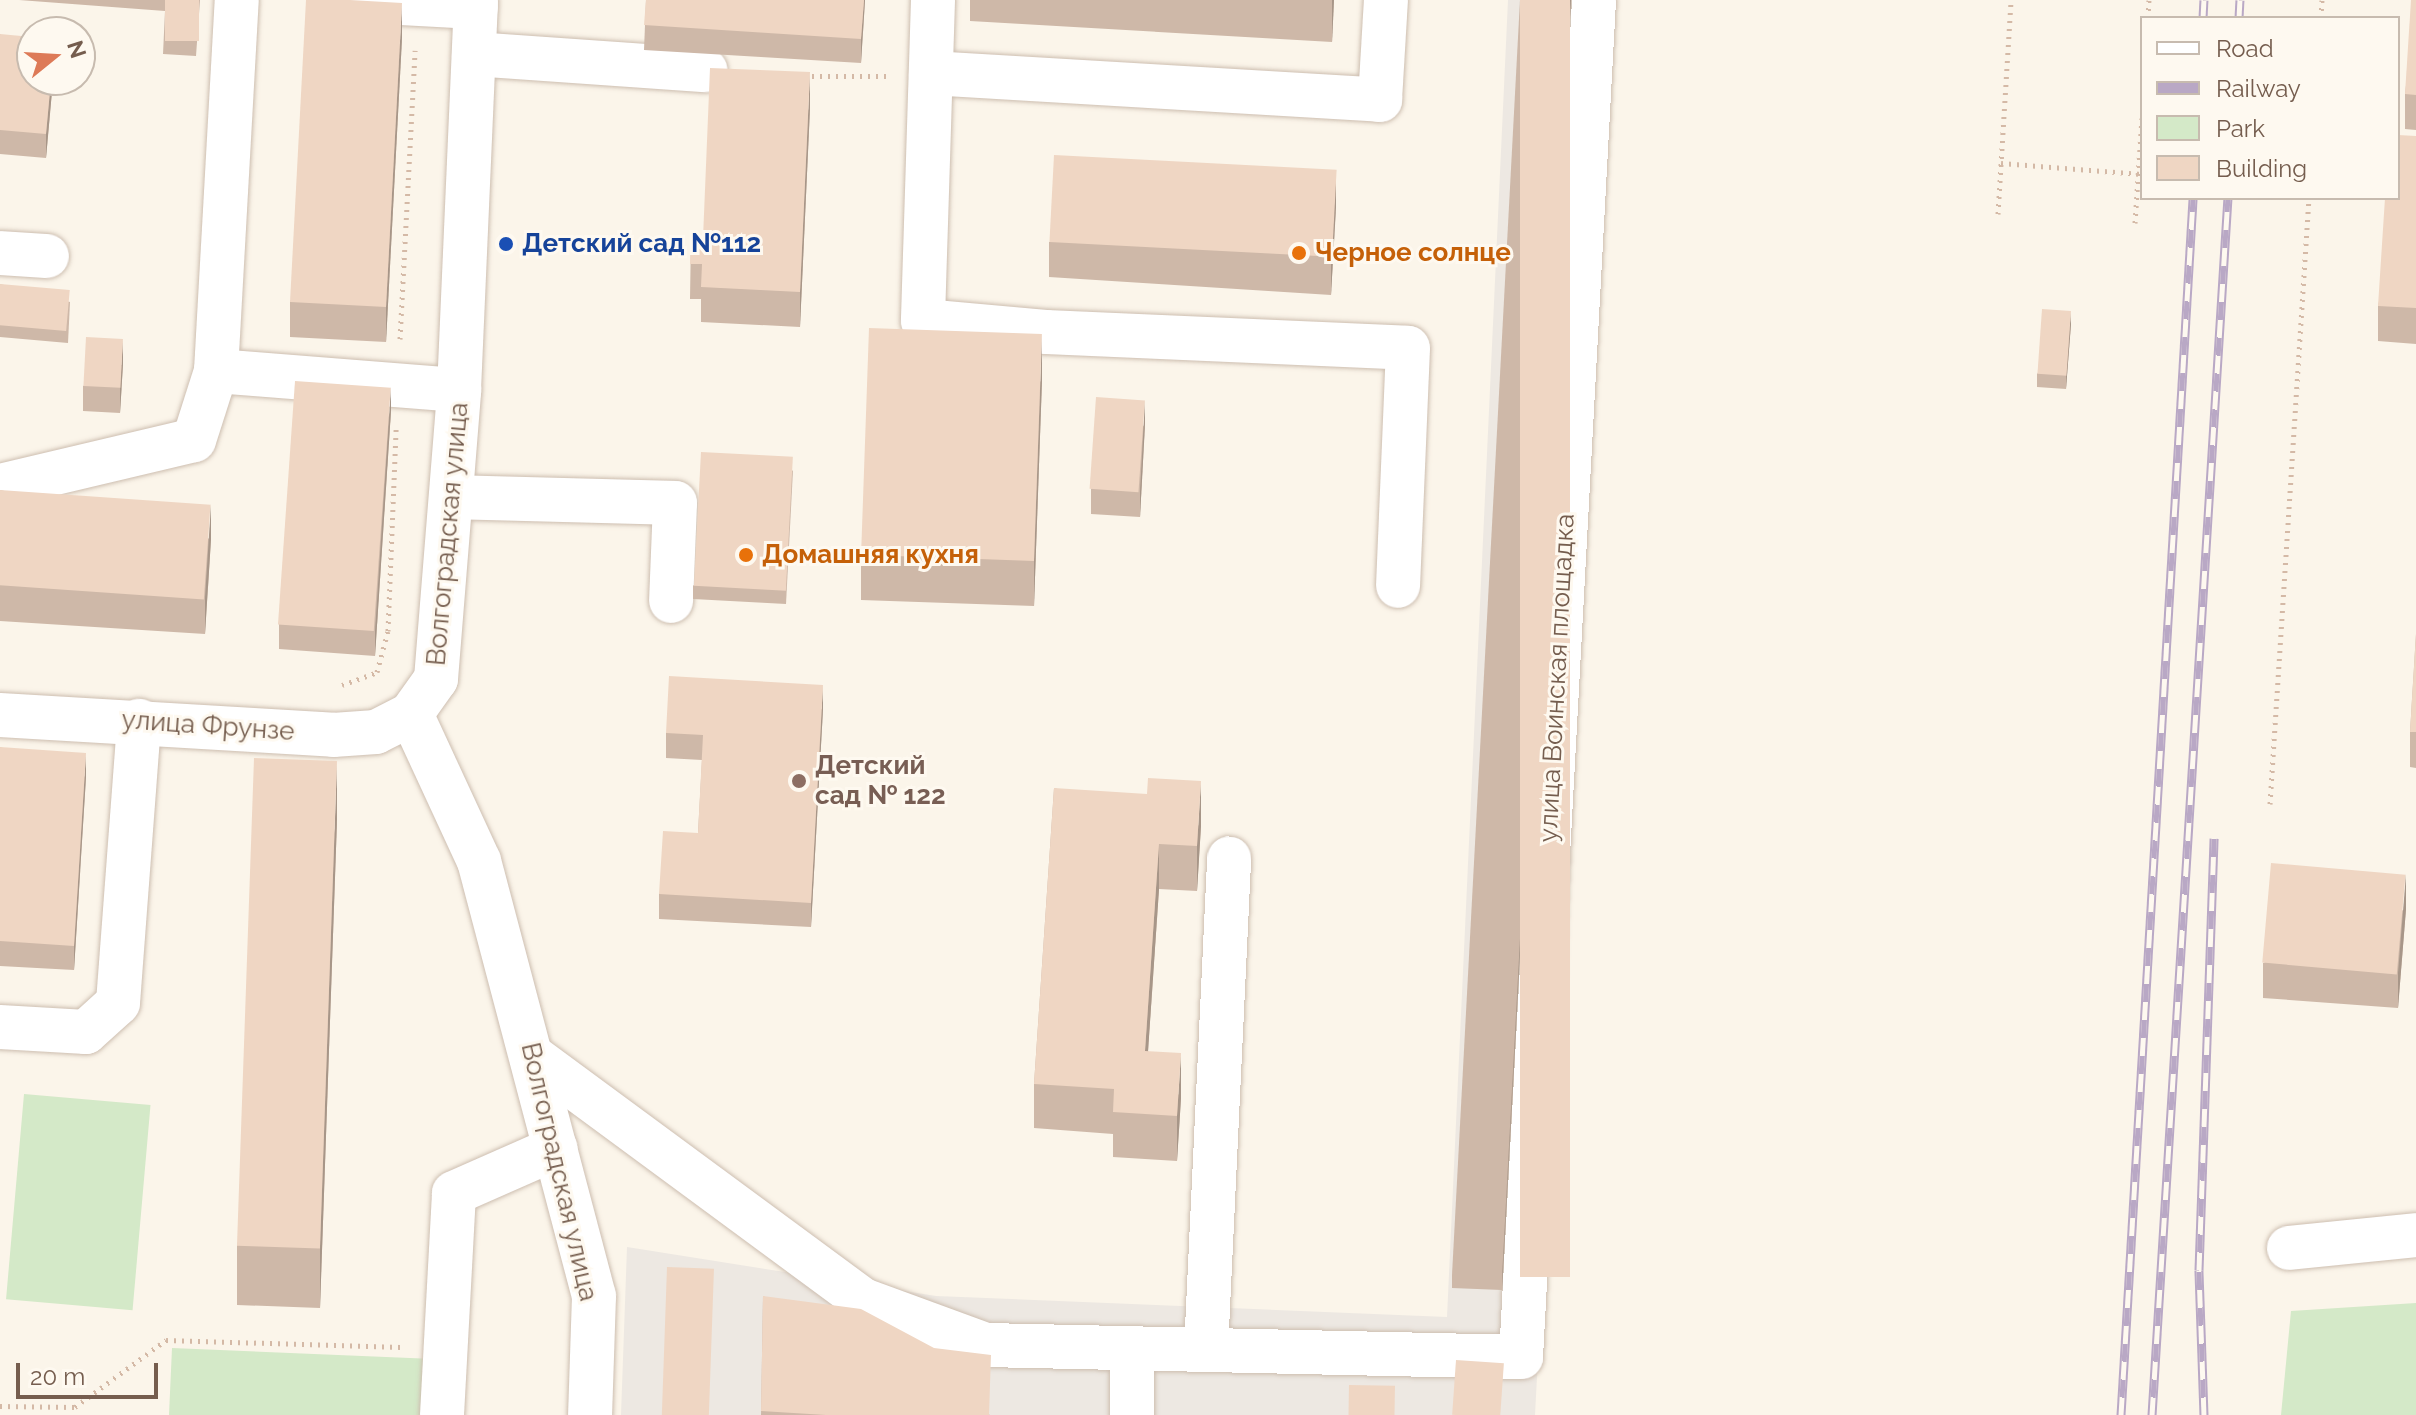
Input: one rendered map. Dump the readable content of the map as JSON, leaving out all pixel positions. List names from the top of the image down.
{
  "streets": {
    "street": ["Волгоградская улица", "улица Воинская площадка", "улица Фрунзе"]
  },
  "crossings": [
    ["Волгоградская улица", "улица Фрунзе"]
  ],
  "places": [
    "Детский сад №112",
    "Черное солнце",
    "Домашняя кухня",
    "Детский сад № 122"
  ],
  "legend": [
    "Road",
    "Railway",
    "Park",
    "Building"
  ],
  "scale_bar": "20 m",
  "north": "right"
}
